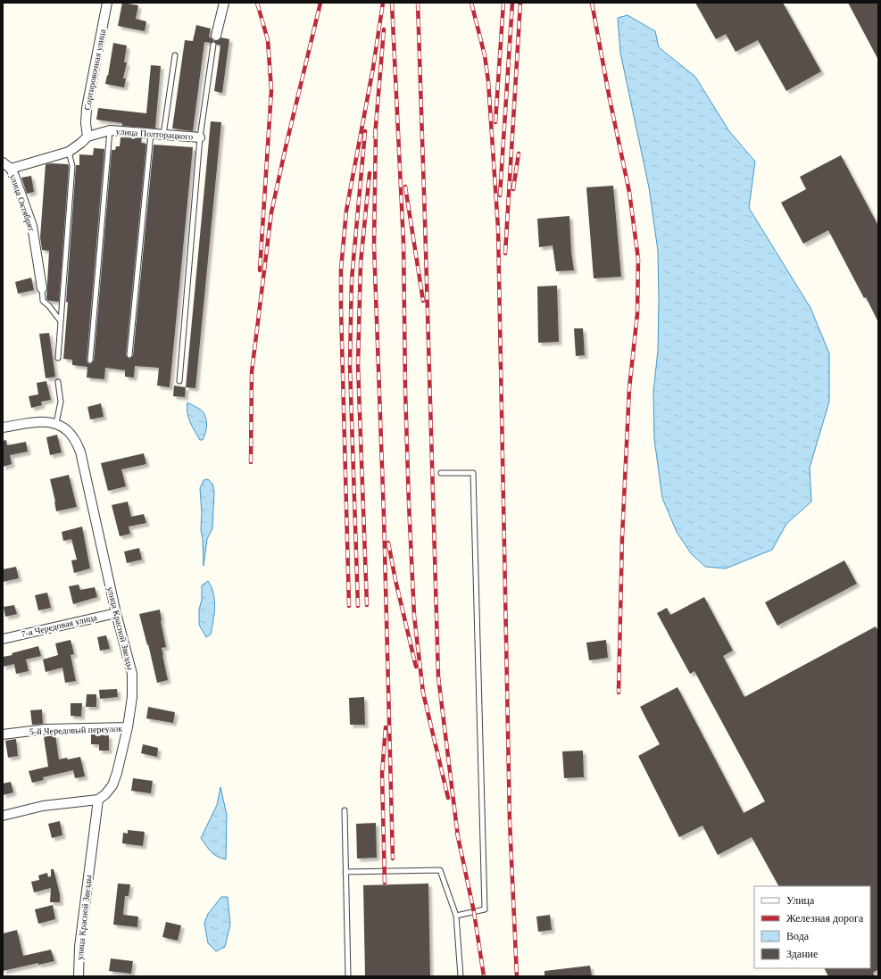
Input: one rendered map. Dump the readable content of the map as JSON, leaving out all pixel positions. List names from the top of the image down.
{
  "streets": {
    "street": [
      "Сортировочная улица",
      "улица Полторацкого",
      "улица Октябрят",
      "7-я Чередовая улица",
      "улица Красной Звезды",
      "5-й Чередовый переулок"
    ]
  },
  "crossings": [
    ["Сортировочная улица", "улица Полторацкого"],
    ["улица Полторацкого", "улица Октябрят"],
    ["7-я Чередовая улица", "улица Красной Звезды"],
    ["улица Красной Звезды", "5-й Чередовый переулок"]
  ],
  "legend": [
    "Улица",
    "Железная дорога",
    "Вода",
    "Здание"
  ]
}
